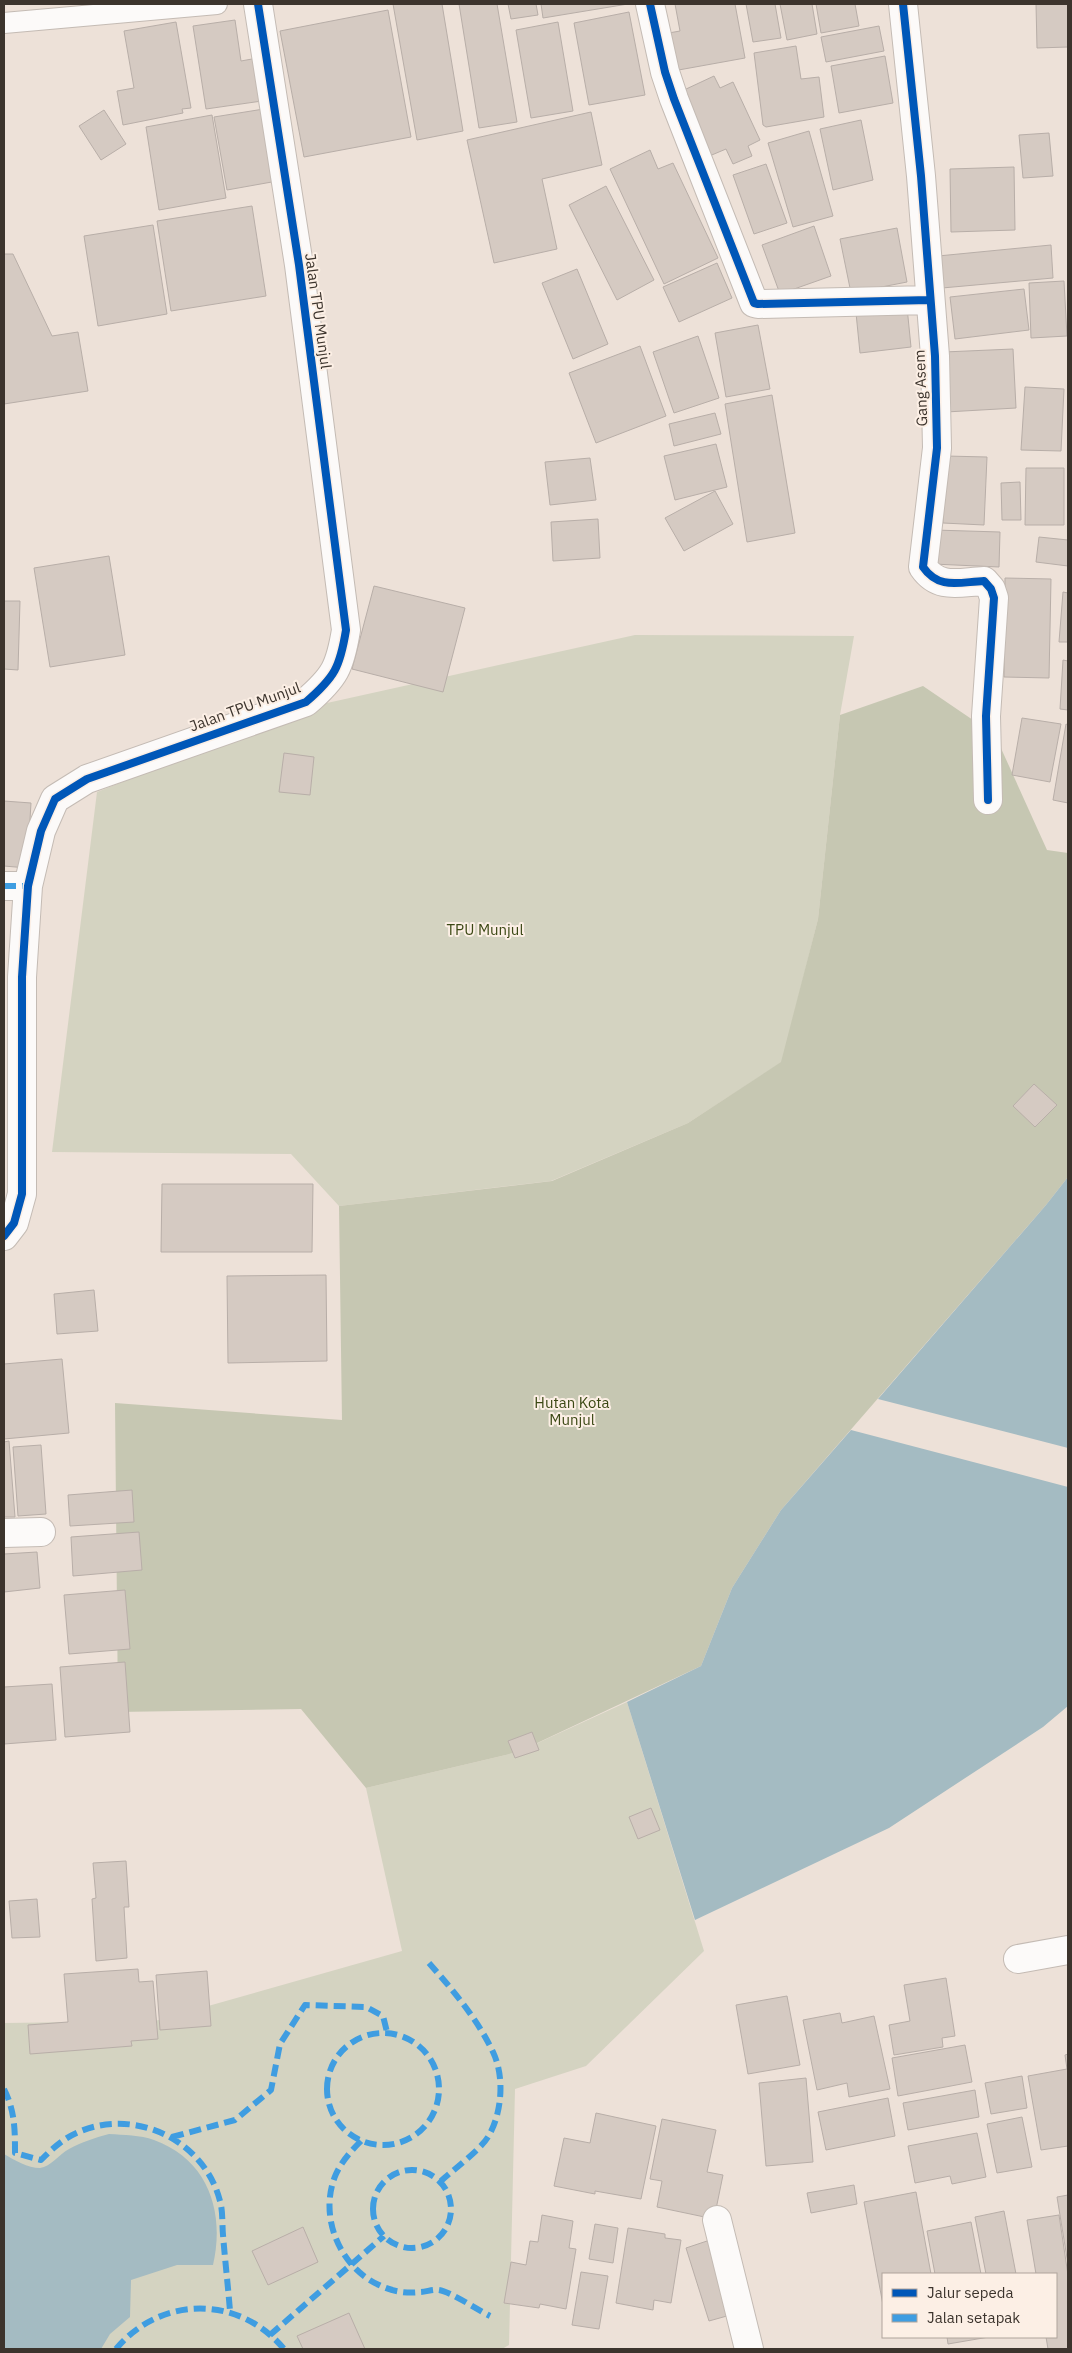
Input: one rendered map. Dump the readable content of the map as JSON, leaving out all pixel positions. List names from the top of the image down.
{
  "streets": {
    "street": ["Jalan TPU Munjul", "Gang Asem"]
  },
  "parks": ["TPU Munjul", "Hutan Kota Munjul"],
  "legend": ["Jalur sepeda", "Jalan setapak"]
}
